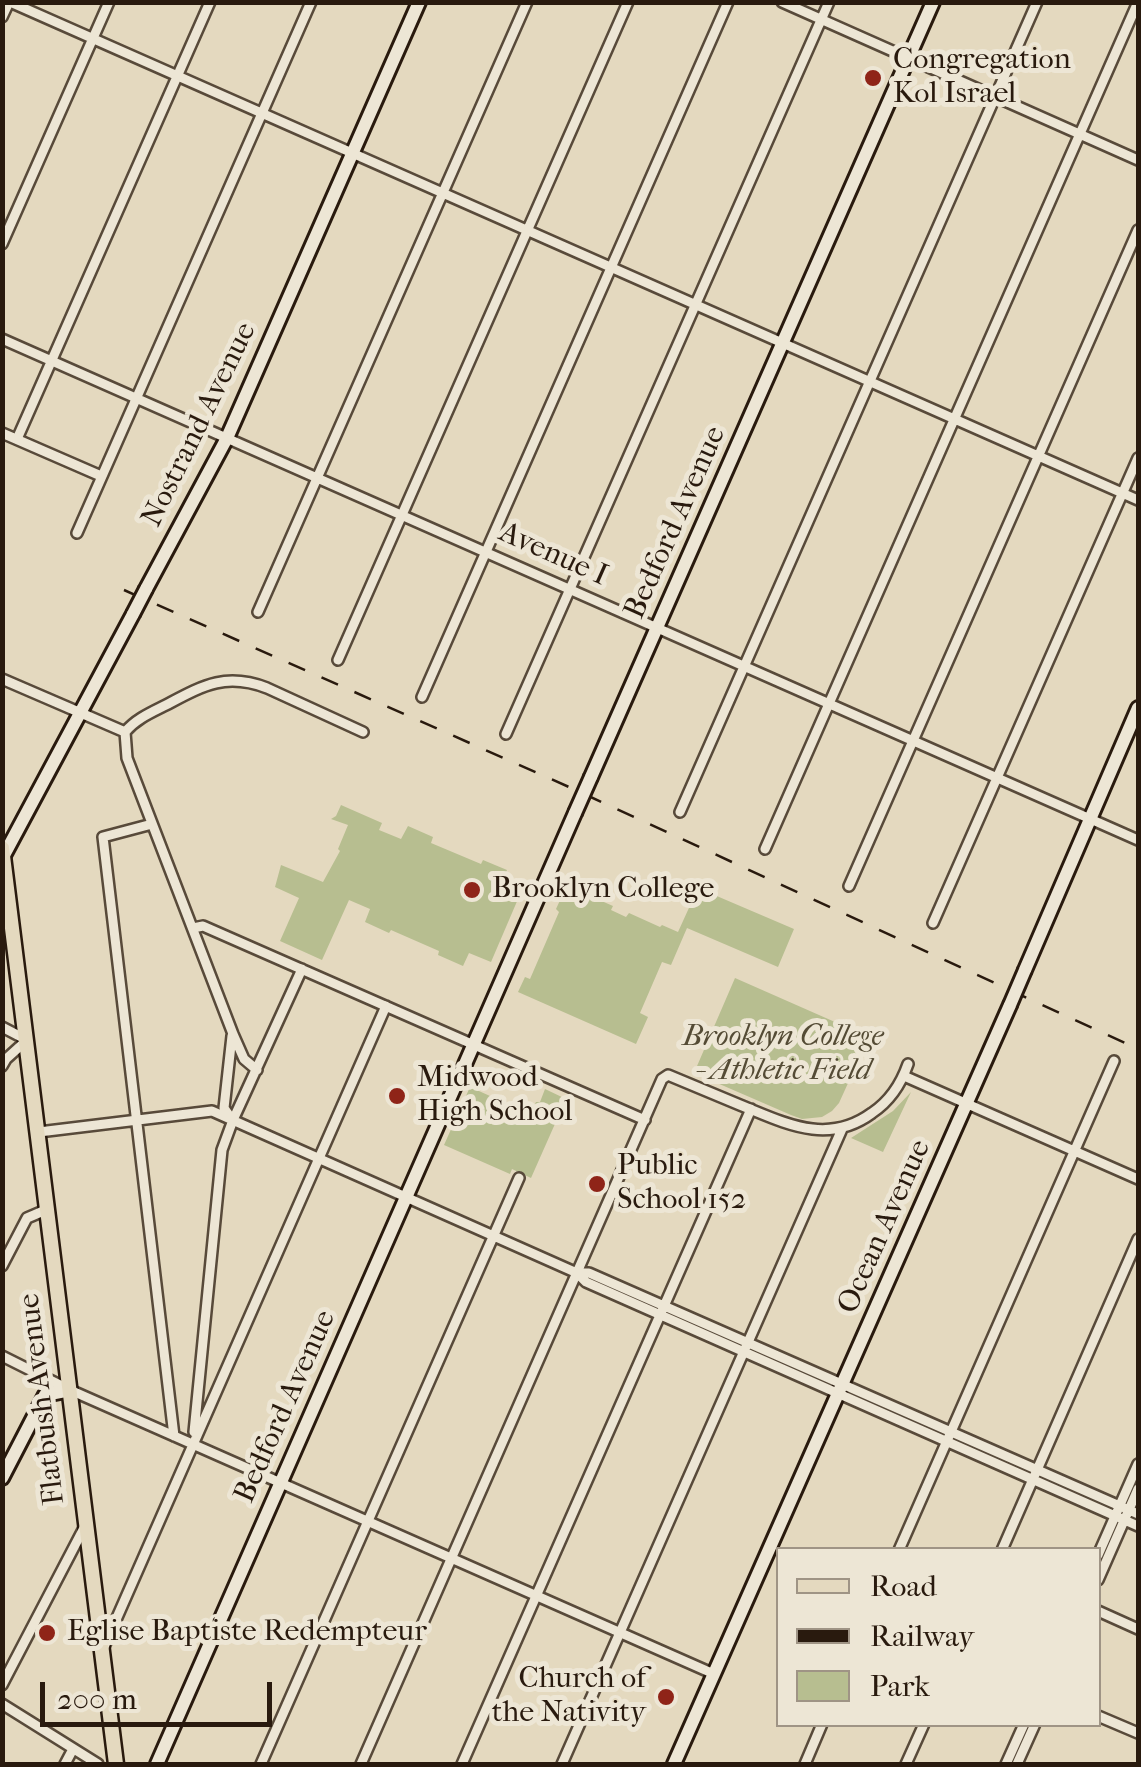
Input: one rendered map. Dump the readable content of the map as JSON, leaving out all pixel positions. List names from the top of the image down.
{
  "streets": {
    "main road": [
      "Nostrand Avenue",
      "Bedford Avenue",
      "Ocean Avenue",
      "Flatbush Avenue"
    ],
    "street": ["Avenue I"]
  },
  "crossings": [
    ["Nostrand Avenue", "Avenue I"],
    ["Nostrand Avenue", "Flatbush Avenue"],
    ["Bedford Avenue", "Avenue I"],
    ["Avenue I", "Ocean Avenue"]
  ],
  "parks": ["Brooklyn College - Athletic Field"],
  "places": [
    "Congregation Kol Israel",
    "Brooklyn College",
    "Midwood High School",
    "Public School 152",
    "Eglise Baptiste Redempteur",
    "Church of the Nativity"
  ],
  "legend": ["Road", "Railway", "Park"],
  "scale_bar": "200 m"
}
